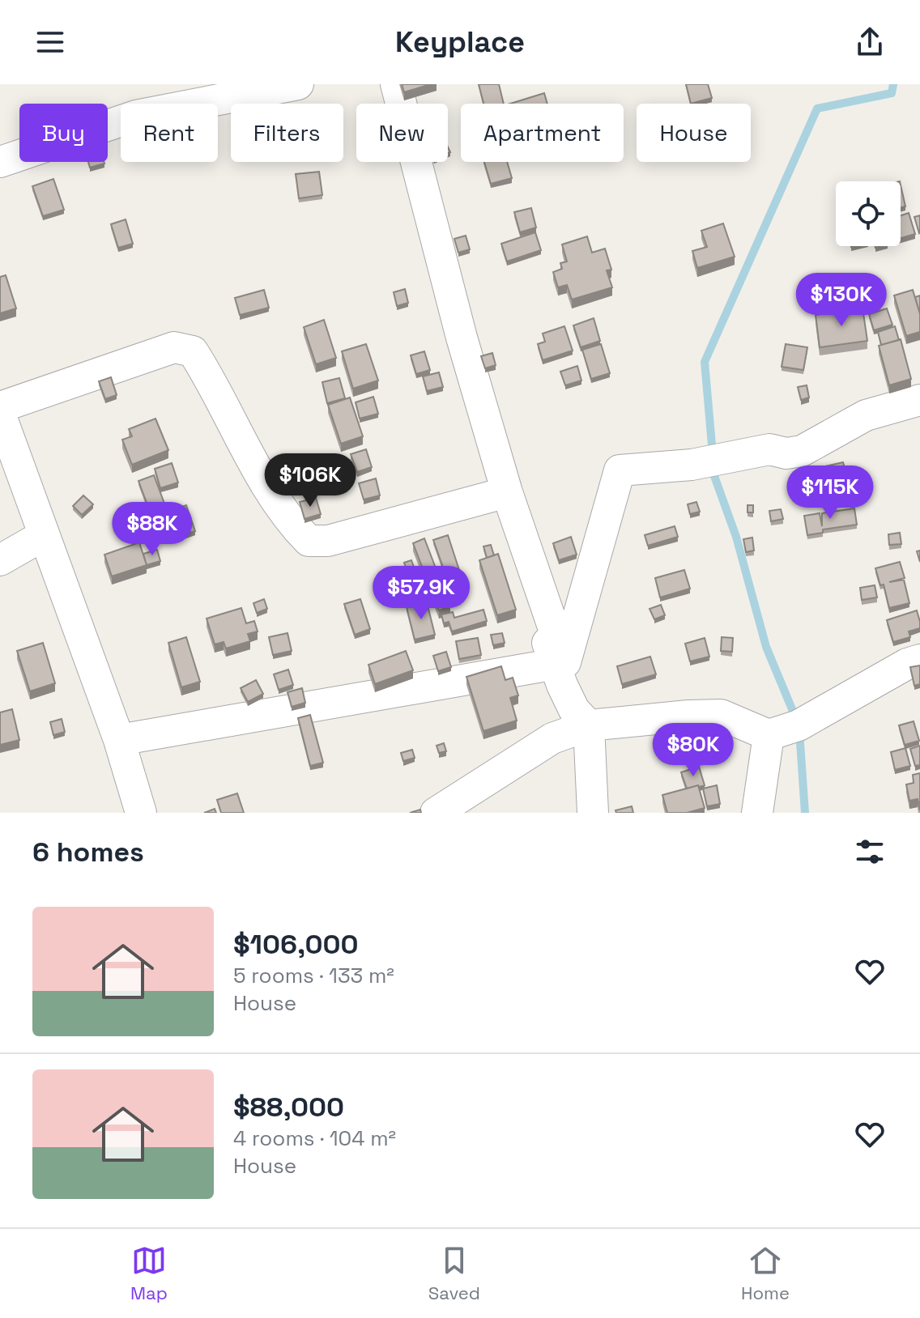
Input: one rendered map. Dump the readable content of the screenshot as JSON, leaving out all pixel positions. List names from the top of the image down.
{
  "page": {
    "header": "Keyplace",
    "chip": [
      "Buy",
      "Rent",
      "Filters",
      "New",
      "Apartment",
      "House"
    ],
    "price": [
      "$130K",
      "$106K",
      "$115K",
      "$88K",
      "$57.9K",
      "$80K"
    ],
    "heading": "6 homes",
    "list": [
      {
        "name": "$106,000",
        "note": "5 rooms · 133 m² · House"
      },
      {
        "name": "$88,000",
        "note": "4 rooms · 104 m² · House"
      }
    ],
    "tabs": ["Map", "Saved", "Home"]
  }
}
